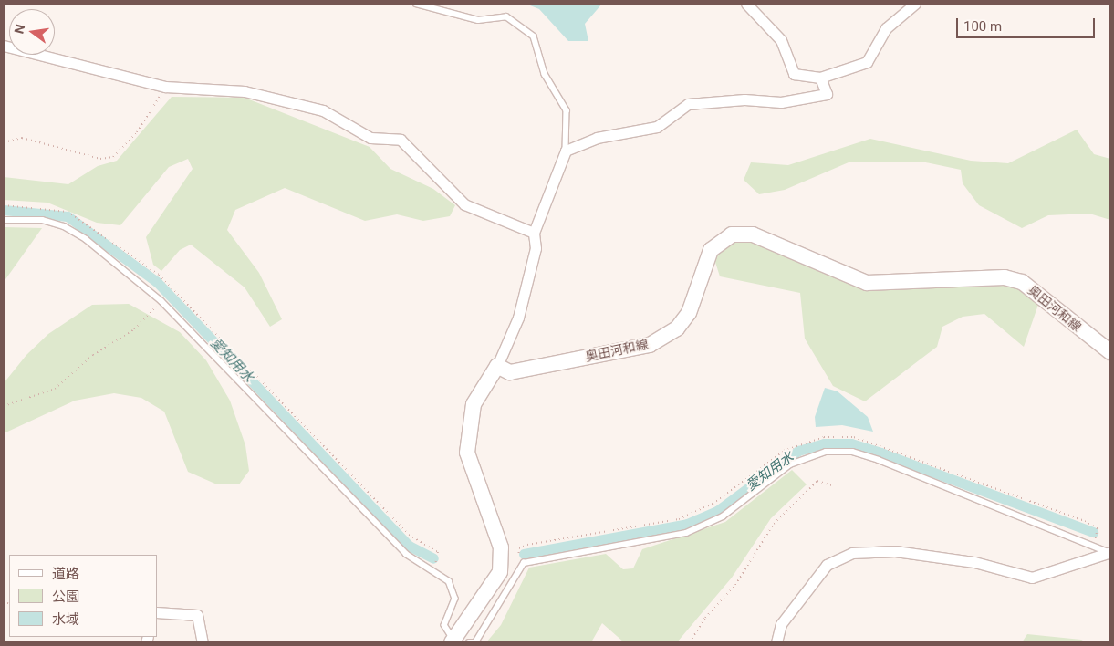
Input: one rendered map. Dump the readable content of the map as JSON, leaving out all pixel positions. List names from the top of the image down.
{
  "streets": {
    "main road": ["奥田河和線"]
  },
  "water": ["愛知用水"],
  "legend": ["道路", "公園", "水域"],
  "scale_bar": "100 m",
  "north": "left"
}
